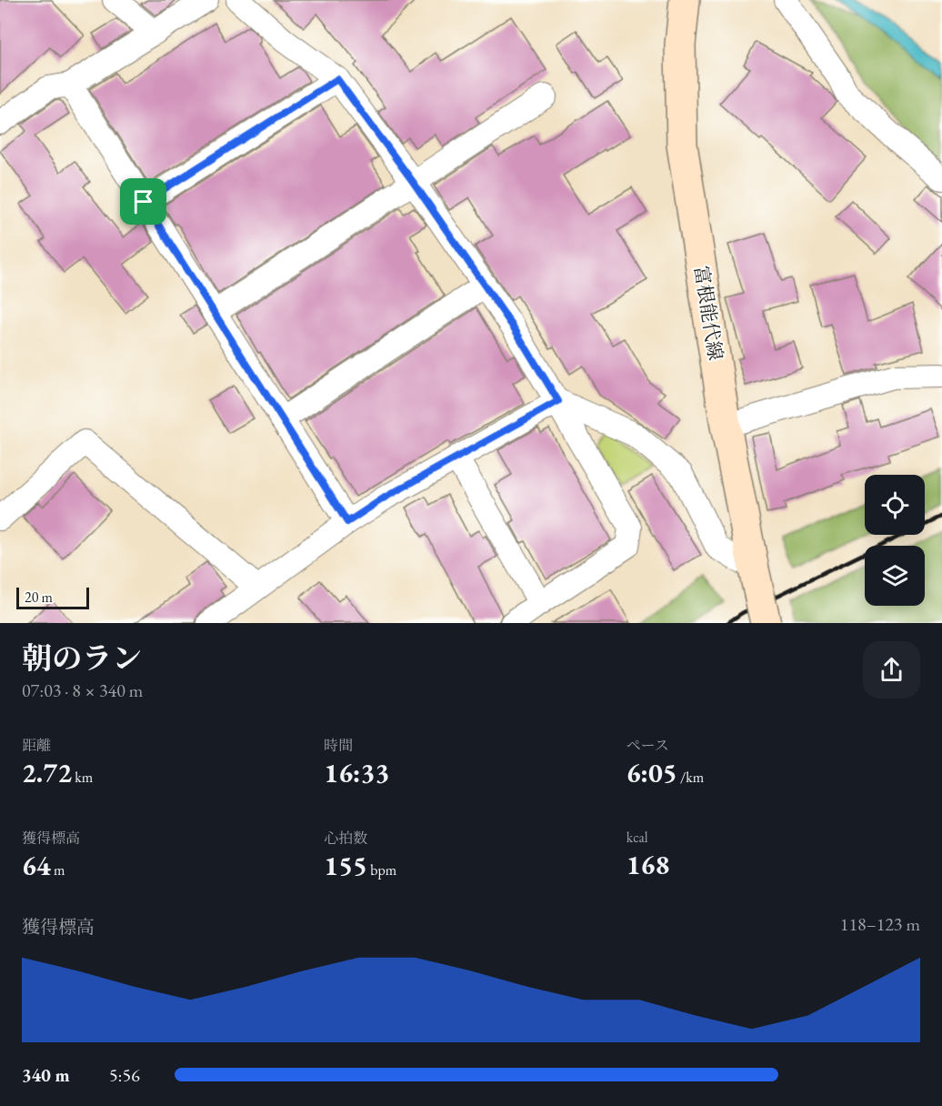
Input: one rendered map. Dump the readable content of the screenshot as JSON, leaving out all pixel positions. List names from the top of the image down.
{
  "streets": {
    "main road": ["富根能代線"]
  },
  "scale_bar": "20 m",
  "page": {
    "scale": "20 m",
    "heading": ["朝のラン", "07:03 · 8 × 340 m"],
    "stats": [
      ["距離", "2.72 km"],
      ["時間", "16:33"],
      ["ペース", "6:05 /km"],
      ["獲得標高", "64 m"],
      ["心拍数", "155 bpm"],
      ["kcal", "168"]
    ],
    "chart": ["獲得標高", "118–123 m"],
    "list": [
      {
        "name": "340 m",
        "note": "5:56"
      }
    ]
  }
}
